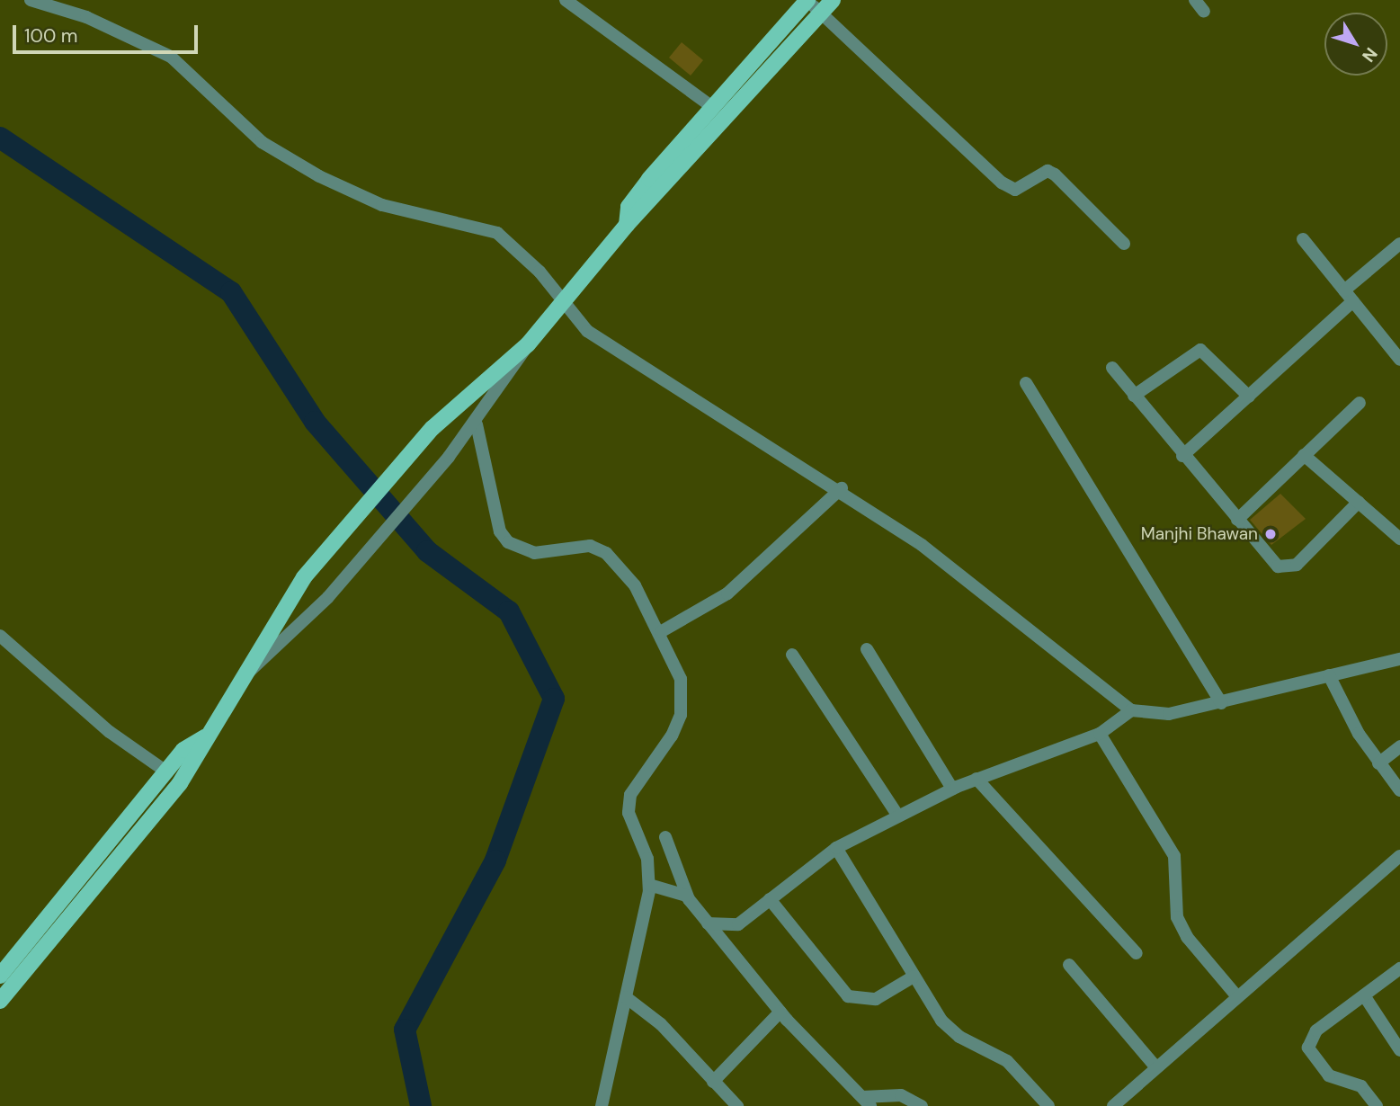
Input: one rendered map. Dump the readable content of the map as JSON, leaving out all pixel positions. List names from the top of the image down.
{
  "places": ["Manjhi Bhawan"],
  "scale_bar": "100 m",
  "north": "bottom right"
}
